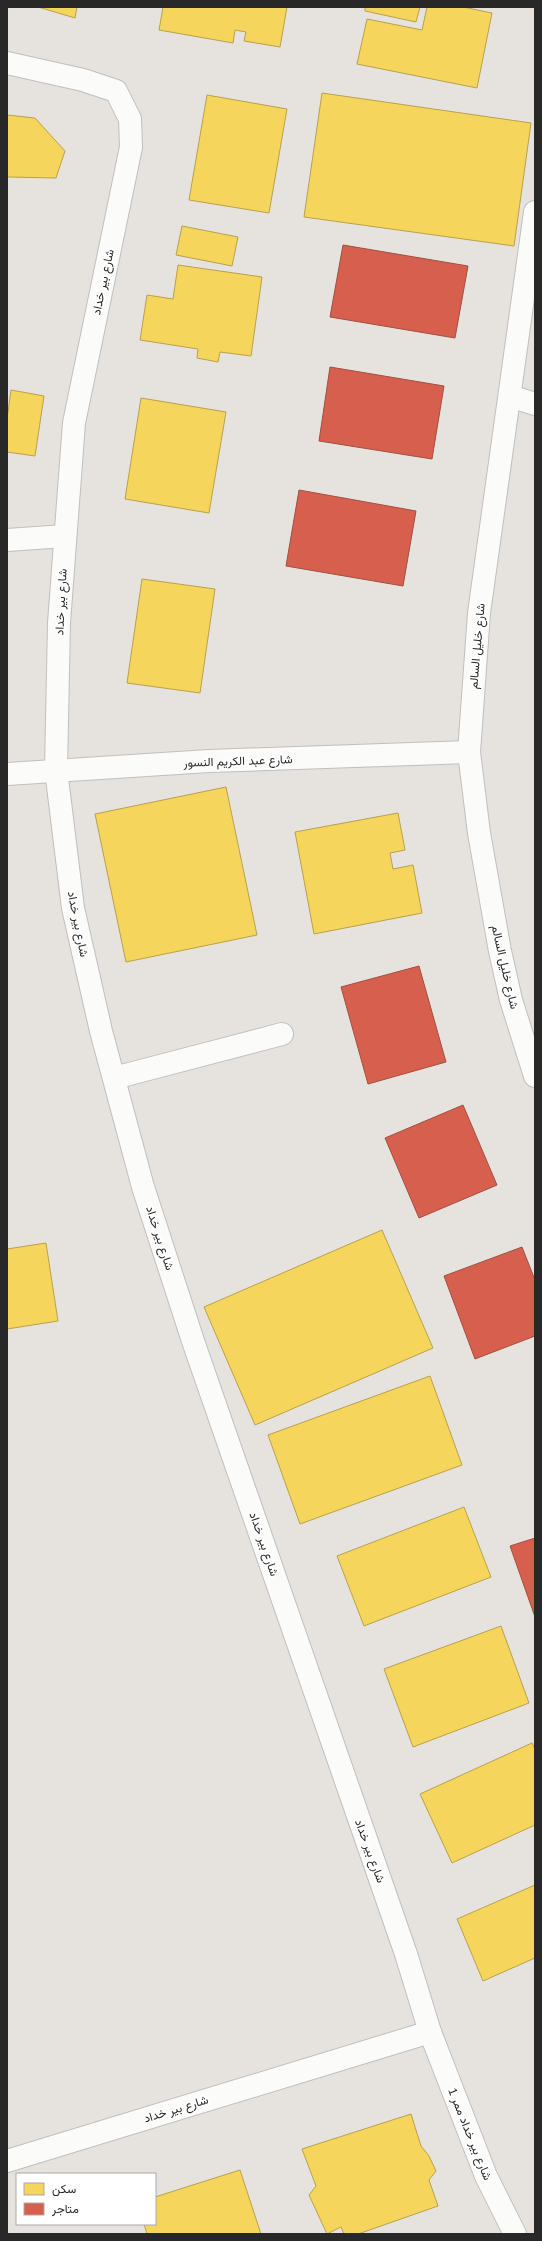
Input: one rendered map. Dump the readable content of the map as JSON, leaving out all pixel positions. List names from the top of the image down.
{
  "streets": {
    "street": [
      "شارع بير خداد",
      "شارع خليل السالم",
      "شارع عبد الكريم النسور",
      "شارع بير خداد ممر 1"
    ]
  },
  "crossings": [
    ["شارع بير خداد", "شارع عبد الكريم النسور"],
    ["شارع بير خداد", "شارع بير خداد ممر 1"],
    ["شارع خليل السالم", "شارع عبد الكريم النسور"]
  ],
  "legend": ["سكن", "متاجر"]
}
